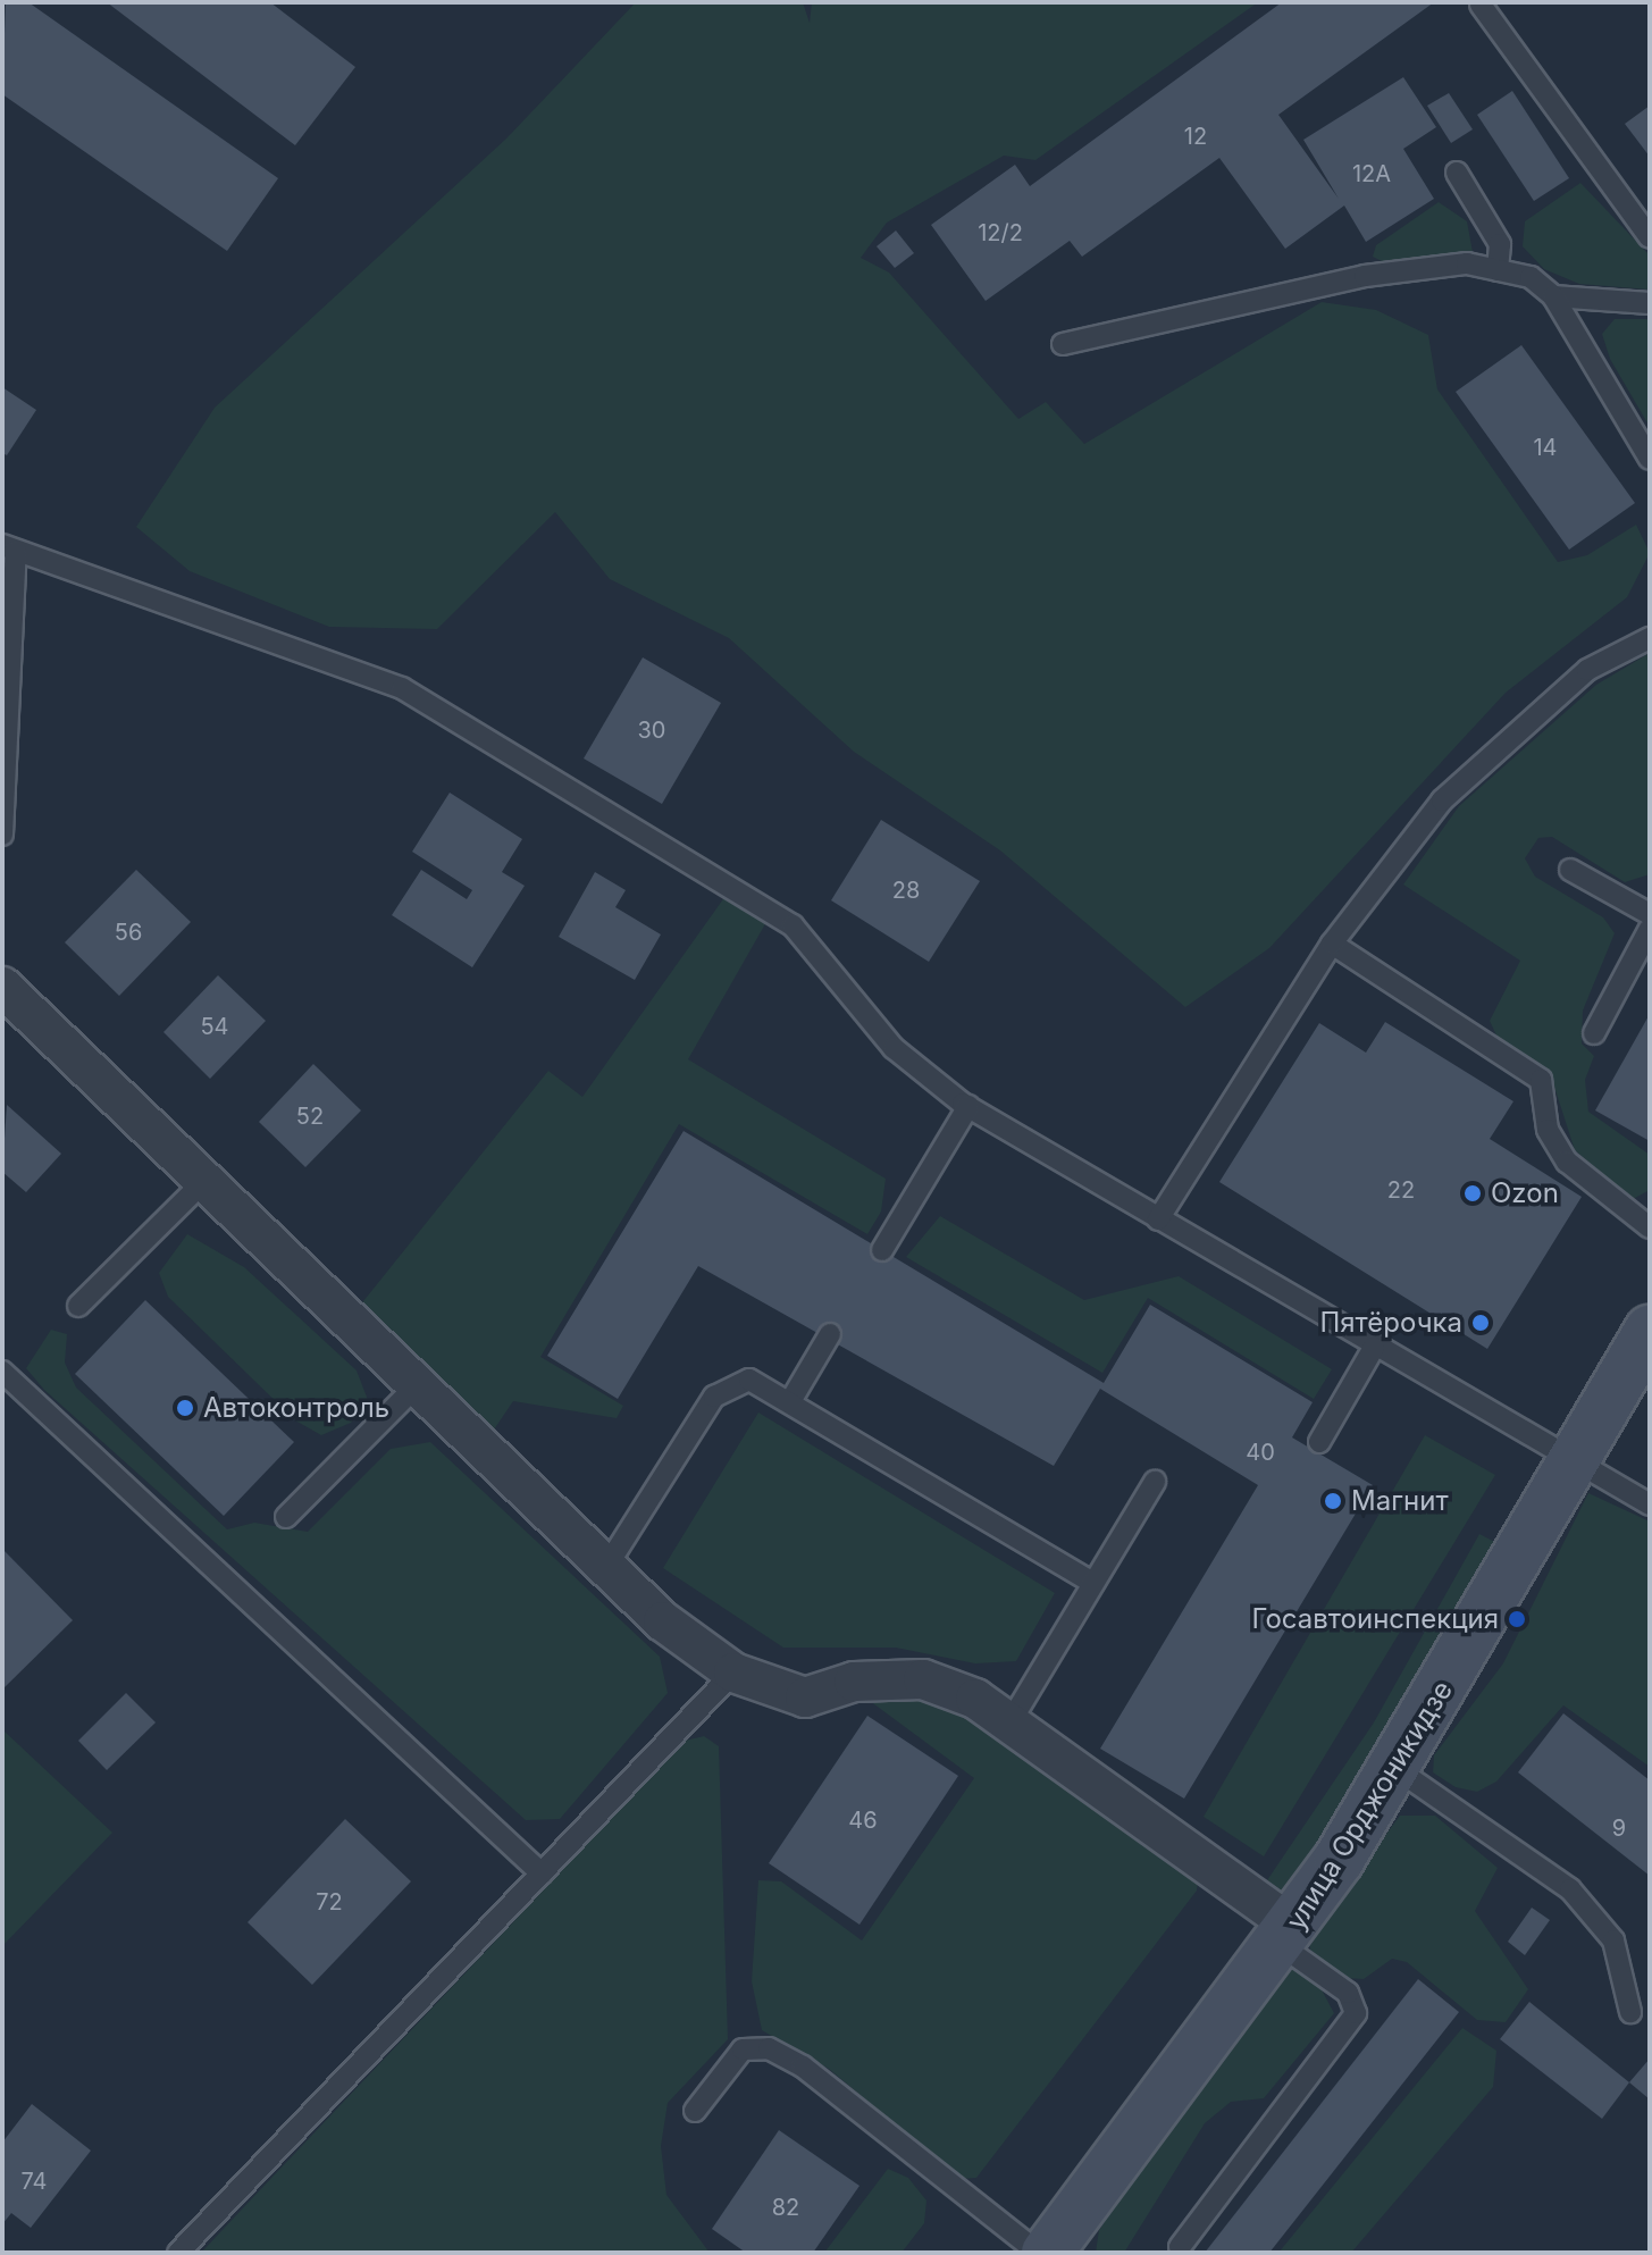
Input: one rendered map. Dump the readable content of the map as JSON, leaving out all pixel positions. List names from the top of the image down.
{
  "streets": {
    "main road": ["улица Орджоникидзе"]
  },
  "places": [
    "Ozon",
    "Пятёрочка",
    "Автоконтроль",
    "Магнит",
    "Госавтоинспекция"
  ],
  "house_numbers": [
    "12",
    "12А",
    "12/2",
    "14",
    "30",
    "28",
    "56",
    "54",
    "52",
    "22",
    "40",
    "46",
    "9",
    "72",
    "74",
    "82"
  ]
}
